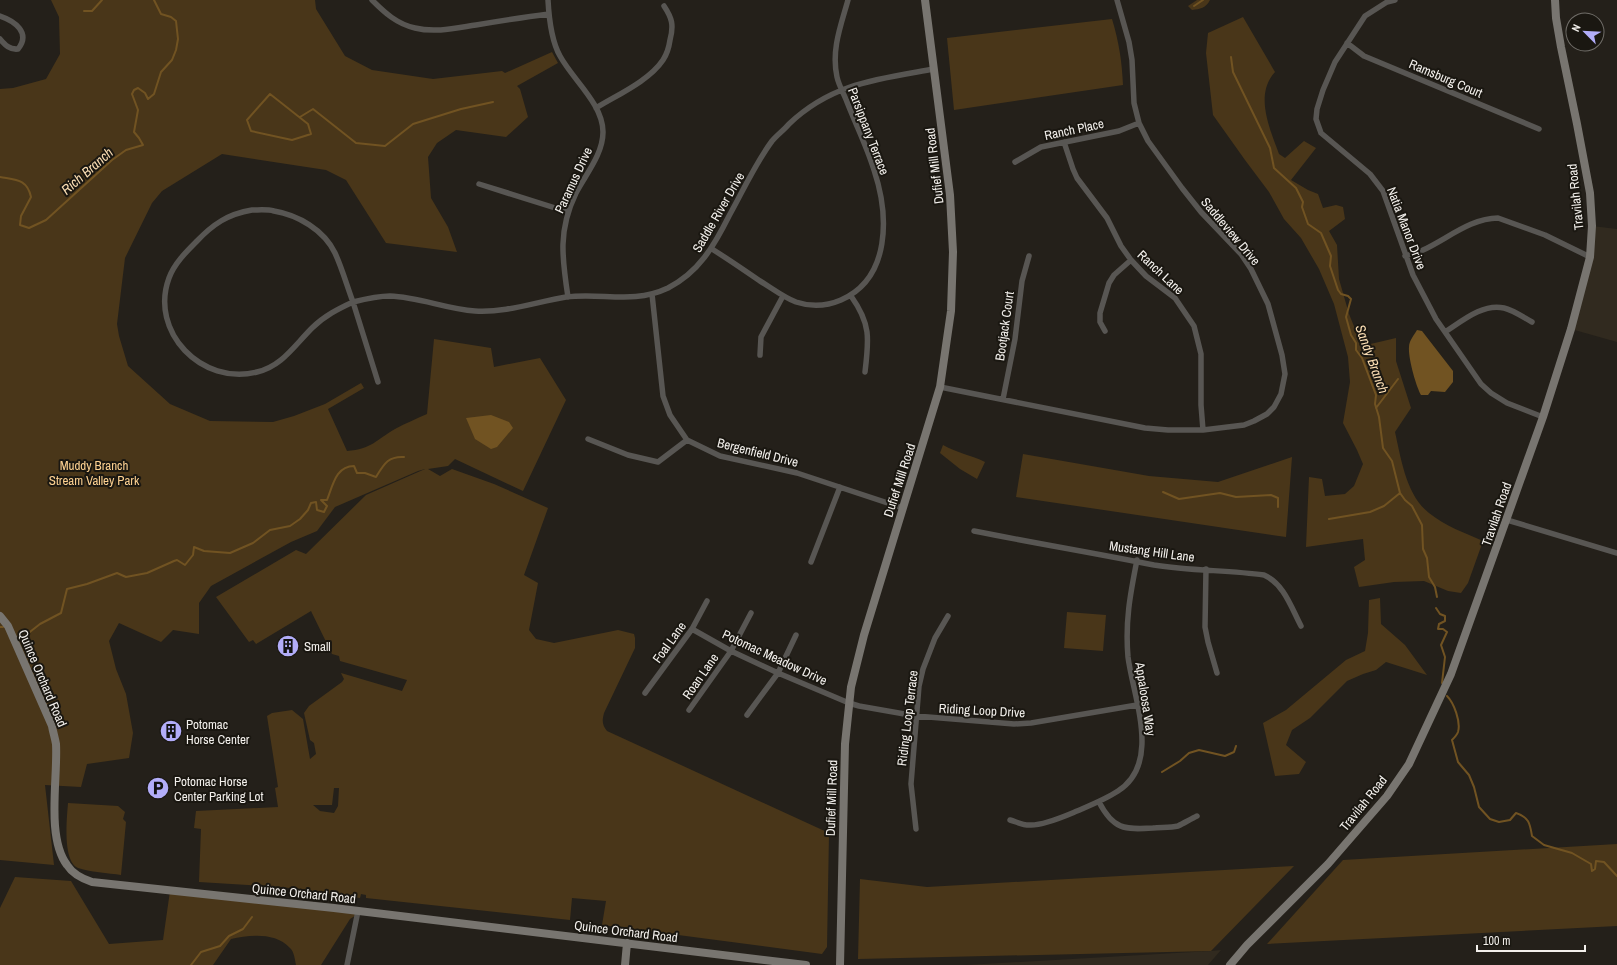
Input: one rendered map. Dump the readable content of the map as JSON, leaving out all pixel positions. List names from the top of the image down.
{
  "streets": {
    "main road": ["Dufief Mill Road", "Travilah Road", "Quince Orchard Road"],
    "street": [
      "Ramsburg Court",
      "Ranch Place",
      "Parsippany Terrace",
      "Paramus Drive",
      "Saddle River Drive",
      "Natia Manor Drive",
      "Saddleview Drive",
      "Ranch Lane",
      "Bootjack Court",
      "Bergenfield Drive",
      "Mustang Hill Lane",
      "Foal Lane",
      "Potomac Meadow Drive",
      "Roan Lane",
      "Appaloosa Way",
      "Riding Loop Drive",
      "Riding Loop Terrace"
    ]
  },
  "crossings": [
    ["Ramsburg Court", "Natia Manor Drive"],
    ["Ranch Place", "Saddleview Drive"],
    ["Ranch Place", "Ranch Lane"],
    ["Parsippany Terrace", "Saddle River Drive"],
    ["Dufief Mill Road", "Saddle River Drive"],
    ["Dufief Mill Road", "Saddleview Drive"],
    ["Dufief Mill Road", "Bergenfield Drive"],
    ["Dufief Mill Road", "Potomac Meadow Drive"],
    ["Dufief Mill Road", "Riding Loop Drive"],
    ["Paramus Drive", "Saddle River Drive"],
    ["Travilah Road", "Natia Manor Drive"],
    ["Saddle River Drive", "Bergenfield Drive"],
    ["Saddleview Drive", "Ranch Lane"],
    ["Saddleview Drive", "Bootjack Court"],
    ["Mustang Hill Lane", "Appaloosa Way"],
    ["Foal Lane", "Potomac Meadow Drive"],
    ["Potomac Meadow Drive", "Roan Lane"],
    ["Potomac Meadow Drive", "Riding Loop Drive"],
    ["Appaloosa Way", "Riding Loop Drive"],
    ["Riding Loop Drive", "Riding Loop Terrace"]
  ],
  "water": ["Rich Branch", "Sandy Branch"],
  "parks": ["Muddy Branch Stream Valley Park"],
  "places": {
    "building": ["Small", "Potomac Horse Center"],
    "parking": ["Potomac Horse Center Parking Lot"]
  },
  "scale_bar": "100 m",
  "north": "top left"
}
